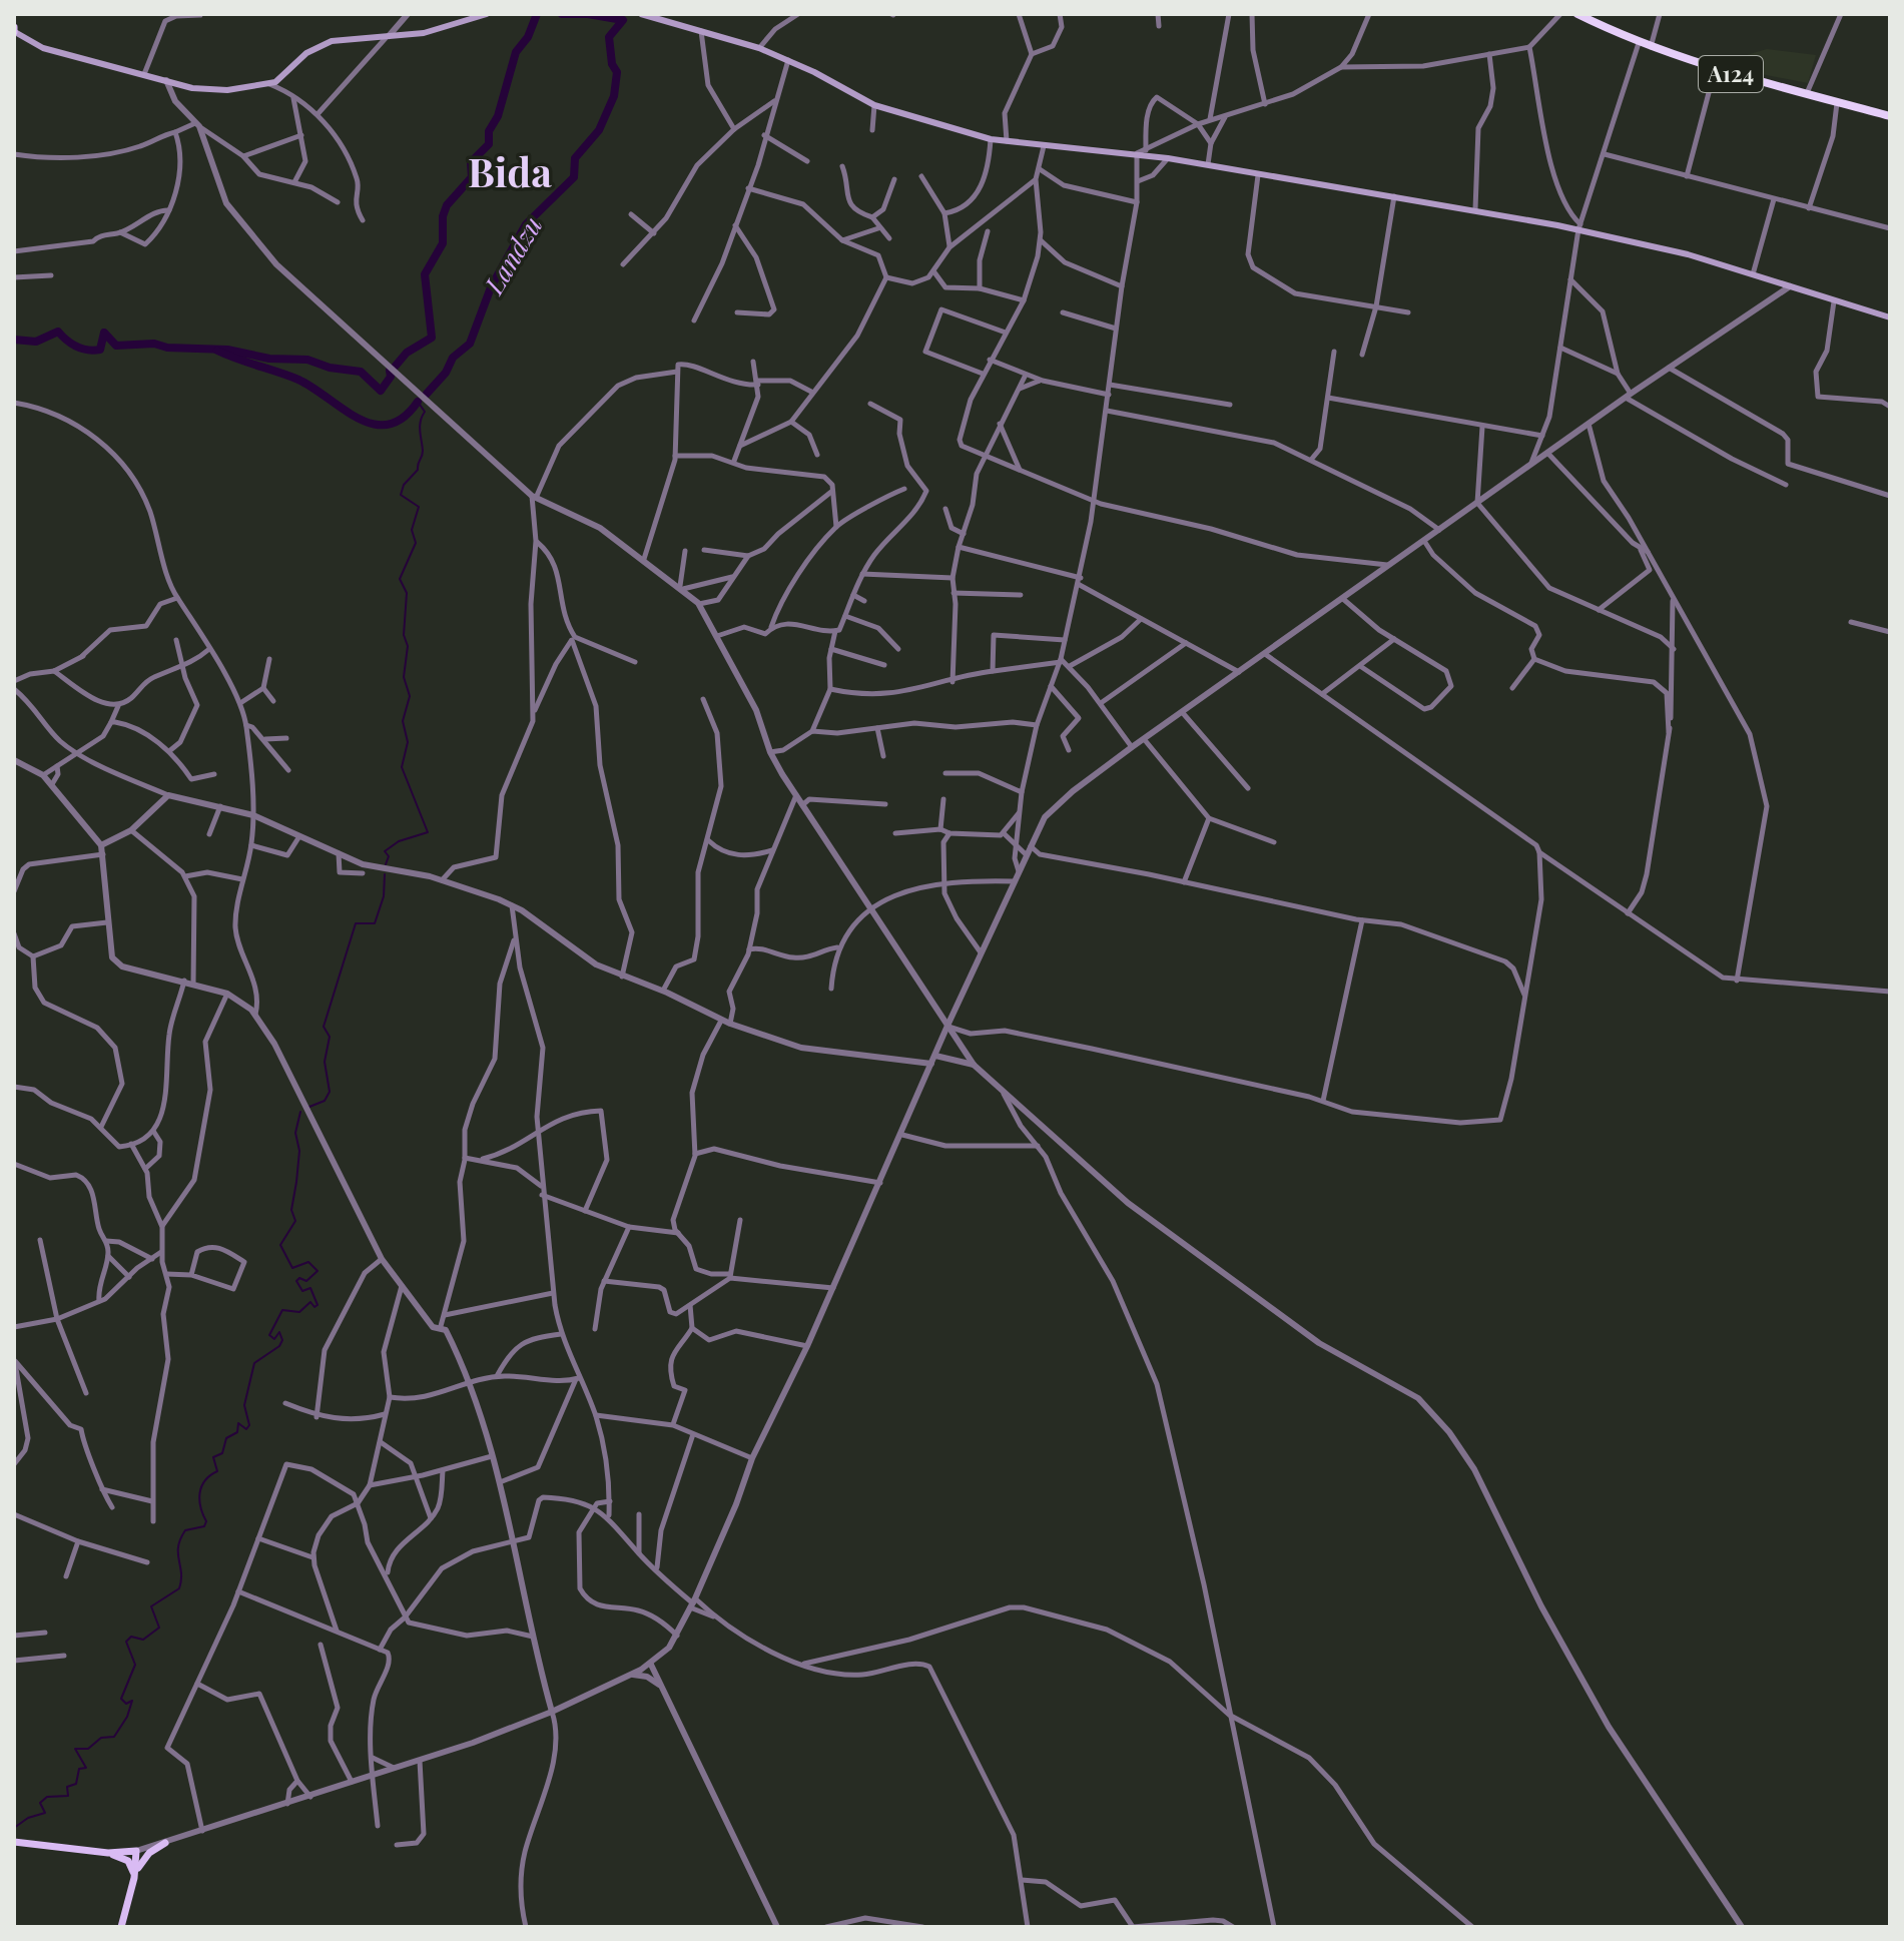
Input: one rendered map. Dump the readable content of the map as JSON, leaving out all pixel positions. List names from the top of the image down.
{
  "streets": {
    "highway": ["A124"]
  },
  "districts": ["Bida"],
  "water": ["Landzu"]
}
